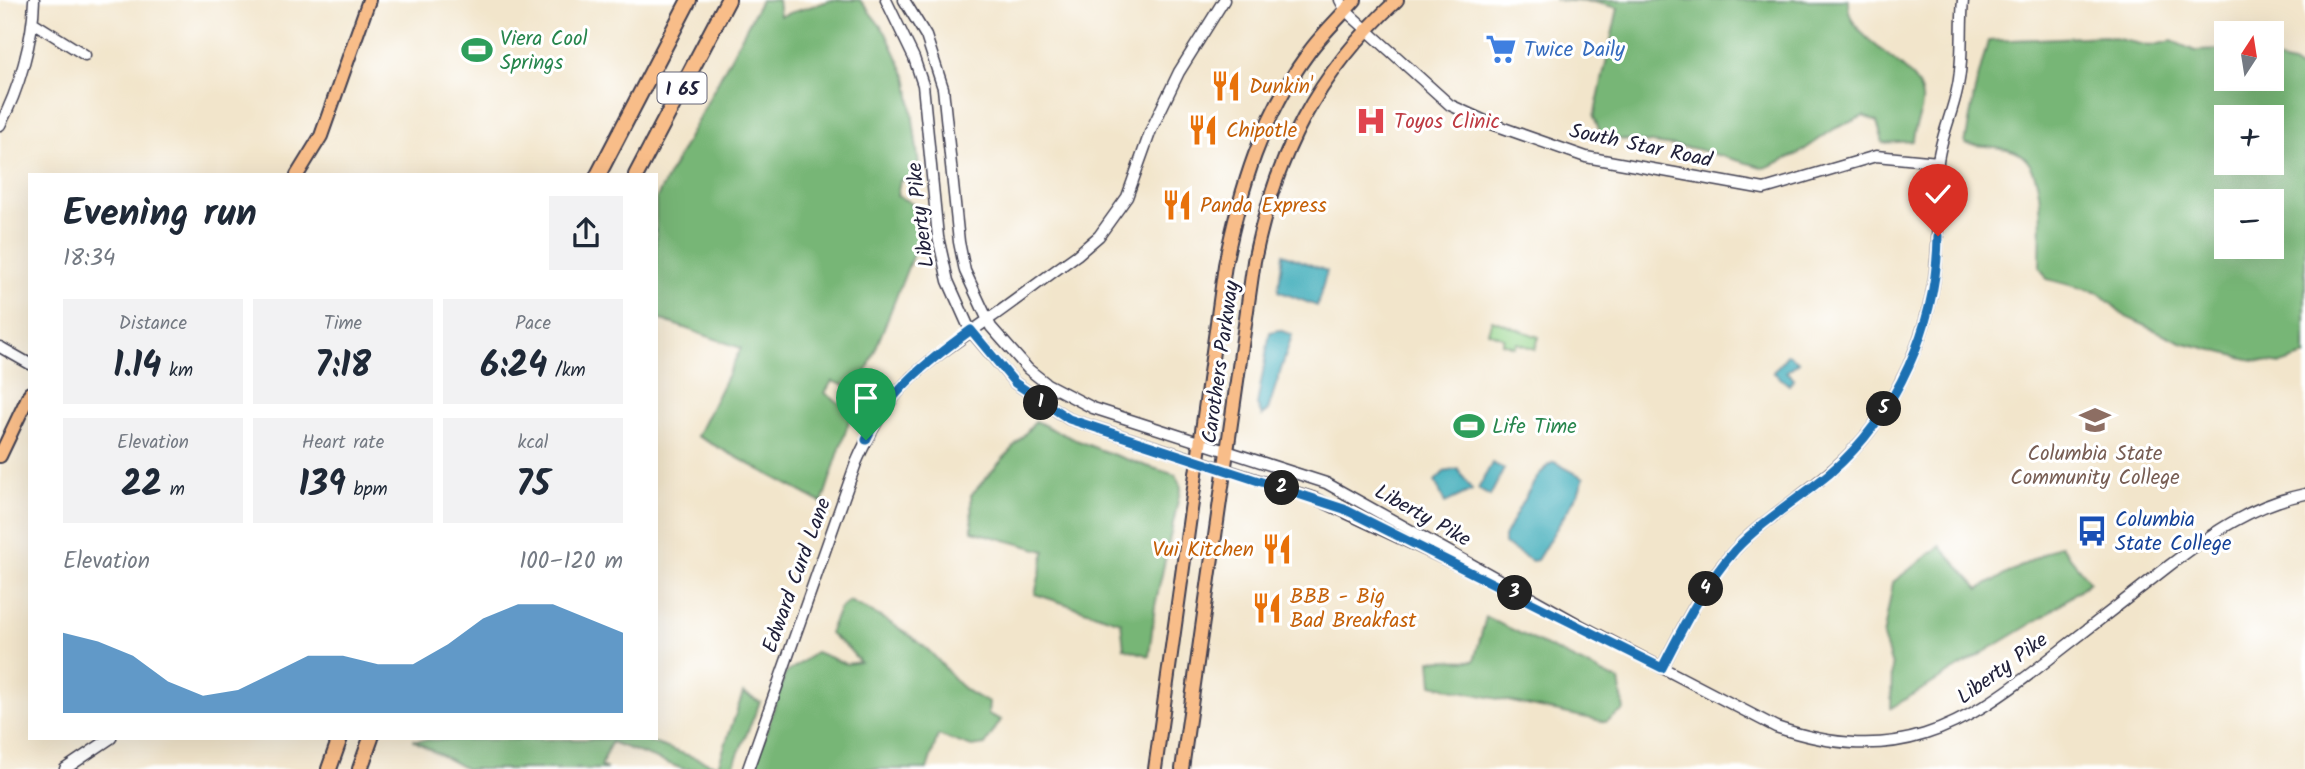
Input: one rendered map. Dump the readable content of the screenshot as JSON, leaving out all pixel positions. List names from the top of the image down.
{
  "streets": {
    "highway": ["I 65"],
    "main road": ["Carothers Parkway"],
    "street": ["South Star Road", "Liberty Pike", "Edward Curd Lane"]
  },
  "crossings": [
    ["South Star Road", "Carothers Parkway"],
    ["Liberty Pike", "Carothers Parkway"],
    ["Liberty Pike", "Edward Curd Lane"]
  ],
  "places": {
    "supermarket": ["Twice Daily"],
    "sports": ["Viera Cool Springs", "Life Time"],
    "restaurant": [
      "Dunkin'",
      "Chipotle",
      "Panda Express",
      "Vui Kitchen",
      "BBB - Big Bad Breakfast"
    ],
    "hospital": ["Toyos Clinic"],
    "school or university": ["Columbia State Community College"],
    "bus stop": ["Columbia State College"]
  },
  "north": "top",
  "page": {
    "map_buttons": ["+", "−"],
    "heading": ["Evening run", "18:34"],
    "stats": [
      ["Distance", "1.14 km"],
      ["Time", "7:18"],
      ["Pace", "6:24 /km"],
      ["Elevation", "22 m"],
      ["Heart rate", "139 bpm"],
      ["kcal", "75"]
    ],
    "pins": [
      "1",
      "5",
      "2",
      "4",
      "3"
    ],
    "chart": ["Elevation", "100–120 m"]
  }
}
